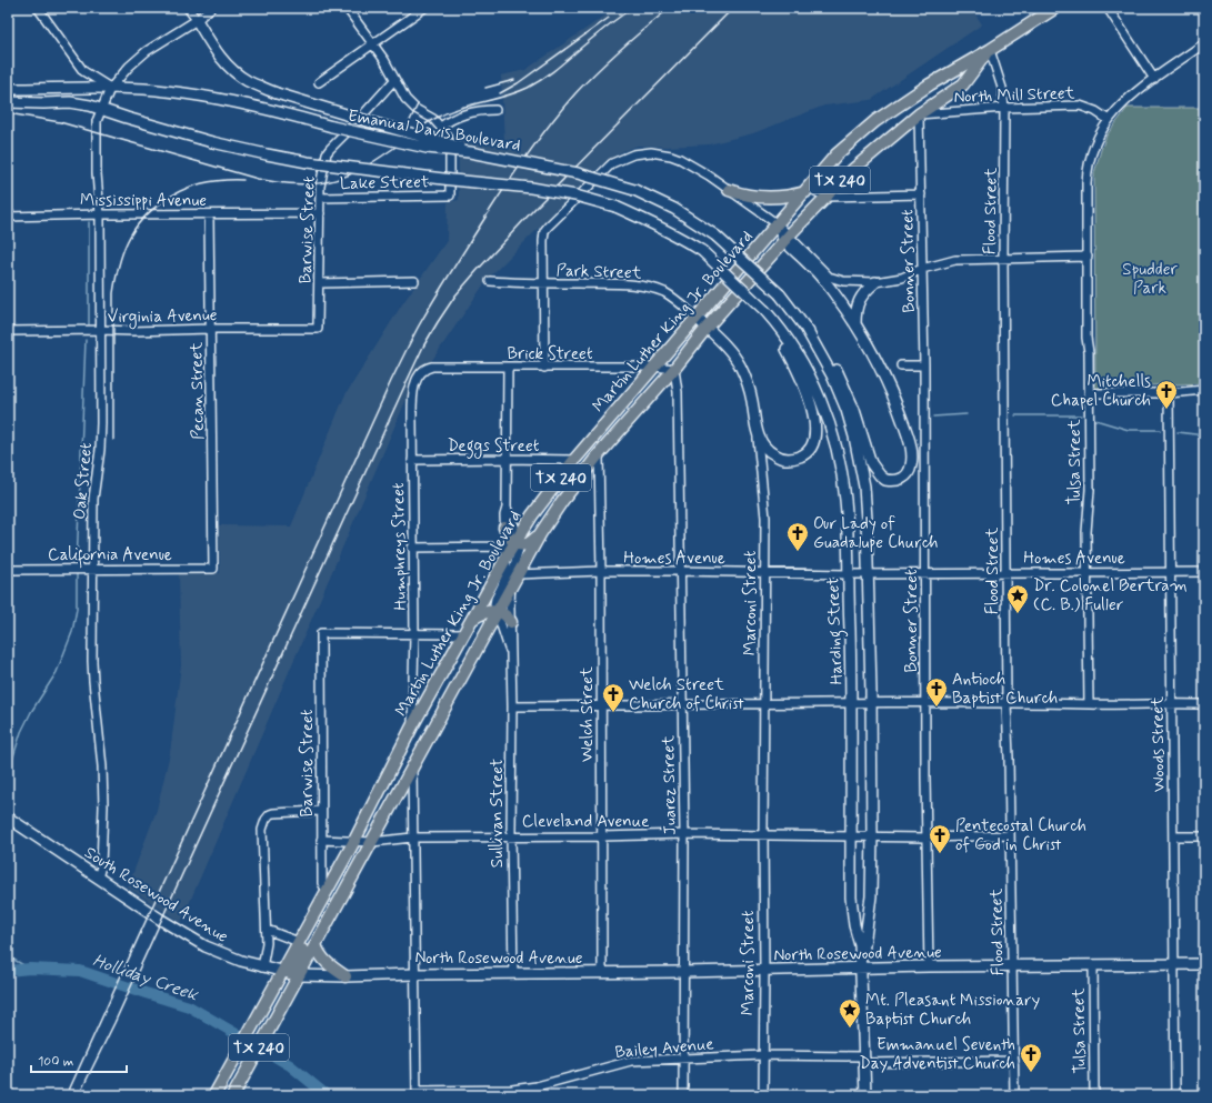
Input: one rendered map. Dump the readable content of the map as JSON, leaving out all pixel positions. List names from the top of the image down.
{
  "streets": {
    "main road": [
      "Emanual Davis Boulevard",
      "TX 240",
      "Martin Luther King Jr. Boulevard",
      "Marconi Street",
      "Harding Street",
      "South Rosewood Avenue",
      "North Rosewood Avenue"
    ],
    "street": [
      "North Mill Street",
      "Lake Street",
      "Mississippi Avenue",
      "Flood Street",
      "Barwise Street",
      "Bonner Street",
      "Park Street",
      "Virginia Avenue",
      "Brick Street",
      "Pecan Street",
      "Deggs Street",
      "Tulsa Street",
      "Oak Street",
      "Humphreys Street",
      "California Avenue",
      "Homes Avenue",
      "Welch Street",
      "Woods Street",
      "Juarez Street",
      "Sullivan Street",
      "Cleveland Avenue",
      "Bailey Avenue"
    ]
  },
  "crossings": [
    ["North Mill Street", "Flood Street"],
    ["North Mill Street", "Bonner Street"],
    ["North Mill Street", "Martin Luther King Jr. Boulevard"],
    ["North Mill Street", "Tulsa Street"],
    ["Emanual Davis Boulevard", "Oak Street"],
    ["Emanual Davis Boulevard", "Harding Street"],
    ["Lake Street", "Barwise Street"],
    ["Mississippi Avenue", "Barwise Street"],
    ["Mississippi Avenue", "Pecan Street"],
    ["Mississippi Avenue", "Oak Street"],
    ["Flood Street", "Martin Luther King Jr. Boulevard"],
    ["Flood Street", "Homes Avenue"],
    ["Flood Street", "Cleveland Avenue"],
    ["Flood Street", "North Rosewood Avenue"],
    ["Flood Street", "Bailey Avenue"],
    ["Barwise Street", "Virginia Avenue"],
    ["Barwise Street", "Martin Luther King Jr. Boulevard"],
    ["Barwise Street", "Humphreys Street"],
    ["Barwise Street", "Cleveland Avenue"],
    ["Bonner Street", "Martin Luther King Jr. Boulevard"],
    ["Bonner Street", "Homes Avenue"],
    ["Bonner Street", "Cleveland Avenue"],
    ["Bonner Street", "North Rosewood Avenue"],
    ["Park Street", "Martin Luther King Jr. Boulevard"],
    ["Park Street", "Marconi Street"],
    ["Virginia Avenue", "Pecan Street"],
    ["Virginia Avenue", "Oak Street"],
    ["Martin Luther King Jr. Boulevard", "Brick Street"],
    ["Martin Luther King Jr. Boulevard", "Deggs Street"],
    ["Martin Luther King Jr. Boulevard", "Humphreys Street"],
    ["Martin Luther King Jr. Boulevard", "Homes Avenue"],
    ["Martin Luther King Jr. Boulevard", "Marconi Street"],
    ["Martin Luther King Jr. Boulevard", "Welch Street"],
    ["Martin Luther King Jr. Boulevard", "Juarez Street"],
    ["Martin Luther King Jr. Boulevard", "Sullivan Street"],
    ["Martin Luther King Jr. Boulevard", "Cleveland Avenue"],
    ["Martin Luther King Jr. Boulevard", "South Rosewood Avenue"],
    ["Martin Luther King Jr. Boulevard", "North Rosewood Avenue"],
    ["Brick Street", "Humphreys Street"],
    ["Brick Street", "Juarez Street"],
    ["Brick Street", "Sullivan Street"],
    ["Pecan Street", "California Avenue"],
    ["Deggs Street", "Humphreys Street"],
    ["Deggs Street", "Sullivan Street"],
    ["Tulsa Street", "Homes Avenue"],
    ["Tulsa Street", "North Rosewood Avenue"],
    ["Oak Street", "California Avenue"],
    ["Oak Street", "South Rosewood Avenue"],
    ["Homes Avenue", "Marconi Street"],
    ["Homes Avenue", "Harding Street"],
    ["Homes Avenue", "Welch Street"],
    ["Homes Avenue", "Woods Street"],
    ["Homes Avenue", "Juarez Street"],
    ["Marconi Street", "Cleveland Avenue"],
    ["Marconi Street", "North Rosewood Avenue"],
    ["Marconi Street", "Bailey Avenue"],
    ["Harding Street", "Cleveland Avenue"],
    ["Harding Street", "North Rosewood Avenue"],
    ["Harding Street", "Bailey Avenue"],
    ["Welch Street", "Cleveland Avenue"],
    ["Welch Street", "North Rosewood Avenue"],
    ["Woods Street", "North Rosewood Avenue"],
    ["Juarez Street", "Cleveland Avenue"],
    ["Juarez Street", "North Rosewood Avenue"],
    ["Juarez Street", "Bailey Avenue"],
    ["Sullivan Street", "Cleveland Avenue"],
    ["Sullivan Street", "North Rosewood Avenue"],
    ["South Rosewood Avenue", "North Rosewood Avenue"]
  ],
  "water": ["Holliday Creek"],
  "parks": ["Spudder Park"],
  "places": {
    "church": [
      "Mitchells Chapel Church",
      "Our Lady of Guadalupe Church",
      "Antioch Baptist Church",
      "Welch Street Church of Christ",
      "Pentecostal Church of God in Christ",
      "Emmanuel Seventh Day Adventist Church"
    ],
    "place": ["Dr. Colonel Bertram (C. B.) Fuller", "Mt. Pleasant Missionary Baptist Church"]
  },
  "scale_bar": "100 m"
}
